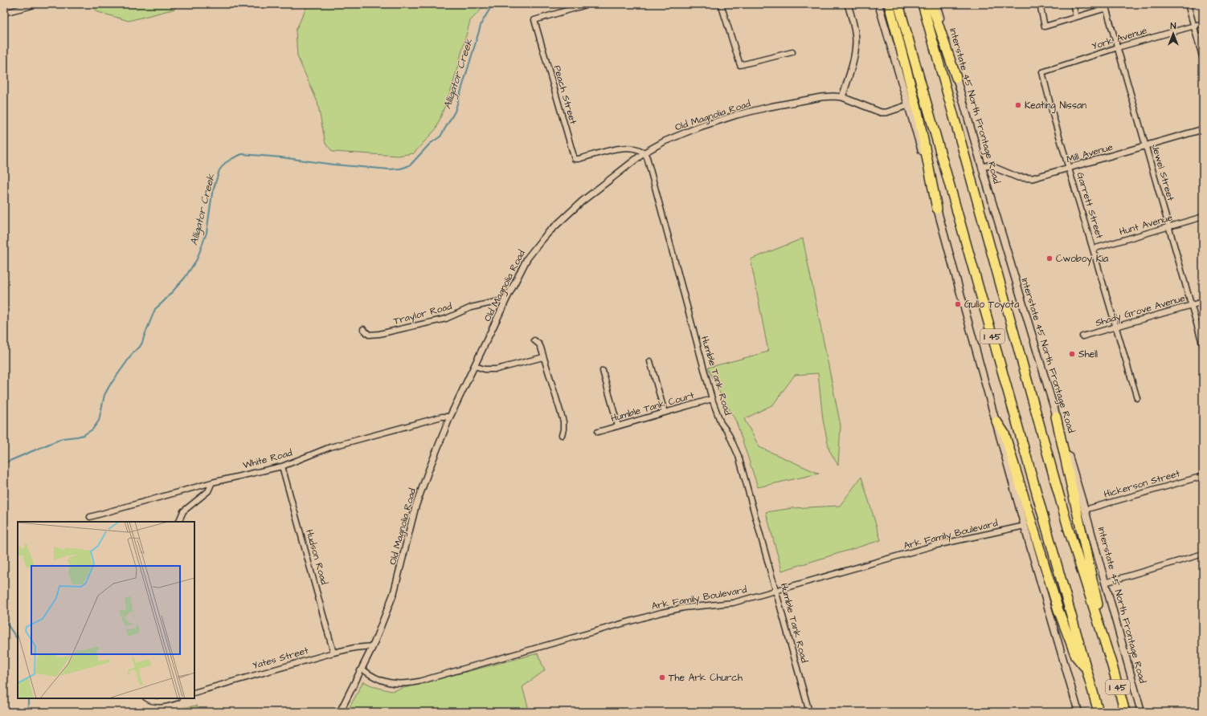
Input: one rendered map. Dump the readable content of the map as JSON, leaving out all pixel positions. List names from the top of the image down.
{
  "streets": {
    "highway": ["I 45"],
    "main road": ["Interstate 45 North Frontage Road"],
    "street": [
      "York Avenue",
      "Peach Street",
      "Old Magnolia Road",
      "Mill Avenue",
      "Jewel Street",
      "Garrett Street",
      "Hunt Avenue",
      "Shady Grove Avenue",
      "Traylor Road",
      "Humble Tank Road",
      "Humble Tank Court",
      "White Road",
      "Hickerson Street",
      "Ark Family Boulevard",
      "Hudson Road",
      "Yates Street"
    ]
  },
  "crossings": [
    ["York Avenue", "Jewel Street"],
    ["York Avenue", "Garrett Street"],
    ["Peach Street", "Old Magnolia Road"],
    ["Peach Street", "Humble Tank Road"],
    ["Interstate 45 North Frontage Road", "Mill Avenue"],
    ["Interstate 45 North Frontage Road", "Hickerson Street"],
    ["Old Magnolia Road", "Traylor Road"],
    ["Old Magnolia Road", "Humble Tank Road"],
    ["Old Magnolia Road", "White Road"],
    ["Old Magnolia Road", "Ark Family Boulevard"],
    ["Old Magnolia Road", "Yates Street"],
    ["Mill Avenue", "Jewel Street"],
    ["Mill Avenue", "Garrett Street"],
    ["Jewel Street", "Hunt Avenue"],
    ["Jewel Street", "Shady Grove Avenue"],
    ["Garrett Street", "Hunt Avenue"],
    ["Garrett Street", "Shady Grove Avenue"],
    ["Humble Tank Road", "Humble Tank Court"],
    ["Humble Tank Road", "Ark Family Boulevard"],
    ["White Road", "Hudson Road"],
    ["Hudson Road", "Yates Street"]
  ],
  "water": ["Alligator Creek"],
  "places": [
    "Keating Nissan",
    "Cwoboy Kia",
    "Gullo Toyota",
    "Shell",
    "The Ark Church"
  ],
  "north": "top"
}
